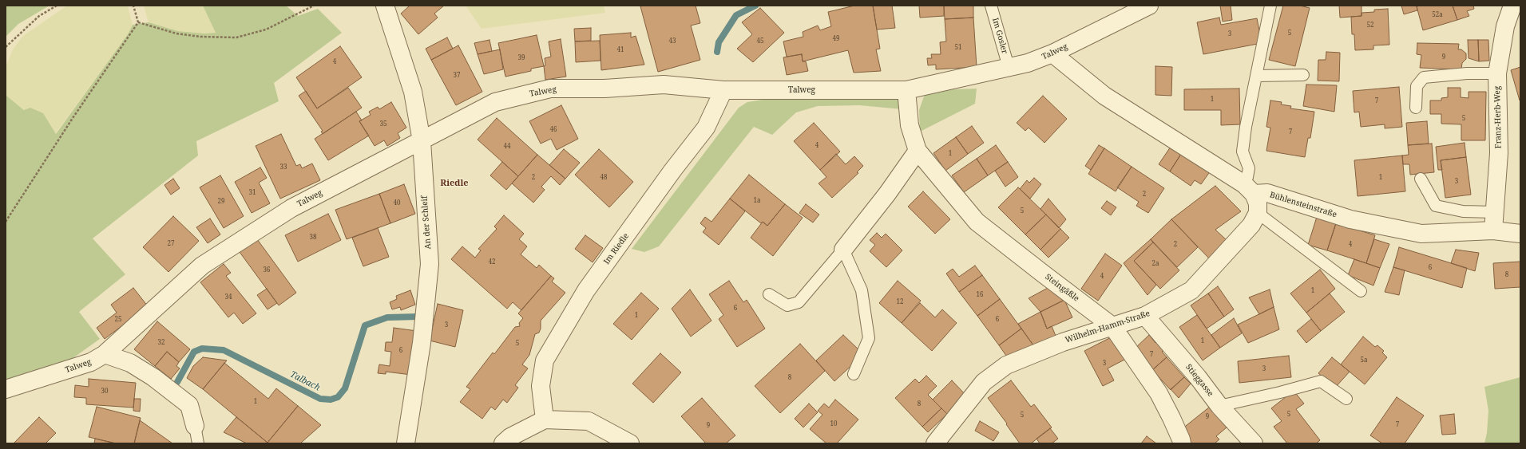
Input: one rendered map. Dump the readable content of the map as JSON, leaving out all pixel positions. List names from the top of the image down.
{
  "streets": {
    "street": [
      "Talweg",
      "Franz-Herb-Weg",
      "Bühlensteinstraße",
      "An der Schleif",
      "Im Riedle",
      "Steingäßle",
      "Wilhelm-Hamm-Straße",
      "Stieggasse"
    ],
    "lane": ["Im Gosler"]
  },
  "crossings": [
    ["Im Gosler", "Talweg"],
    ["Talweg", "An der Schleif"],
    ["Talweg", "Im Riedle"],
    ["Talweg", "Steingäßle"],
    ["Franz-Herb-Weg", "Bühlensteinstraße"],
    ["Steingäßle", "Wilhelm-Hamm-Straße"],
    ["Wilhelm-Hamm-Straße", "Stieggasse"]
  ],
  "districts": ["Riedle"],
  "water": ["Talbach"],
  "house_numbers": [
    "52a",
    "52",
    "5",
    "3",
    "49",
    "43",
    "45",
    "51",
    "41",
    "9",
    "39",
    "4",
    "37",
    "1",
    "7",
    "5",
    "35",
    "46",
    "7",
    "4",
    "44",
    "1",
    "33",
    "2",
    "48",
    "1",
    "3",
    "31",
    "2",
    "1a",
    "29",
    "40",
    "5",
    "38",
    "27",
    "2",
    "4",
    "42",
    "2a",
    "6",
    "36",
    "8",
    "4",
    "1",
    "16",
    "34",
    "12",
    "6",
    "1",
    "25",
    "6",
    "3",
    "1",
    "32",
    "5",
    "6",
    "7",
    "5a",
    "3",
    "3",
    "8",
    "30",
    "1",
    "8",
    "5",
    "5",
    "9",
    "10",
    "7",
    "9"
  ]
}
